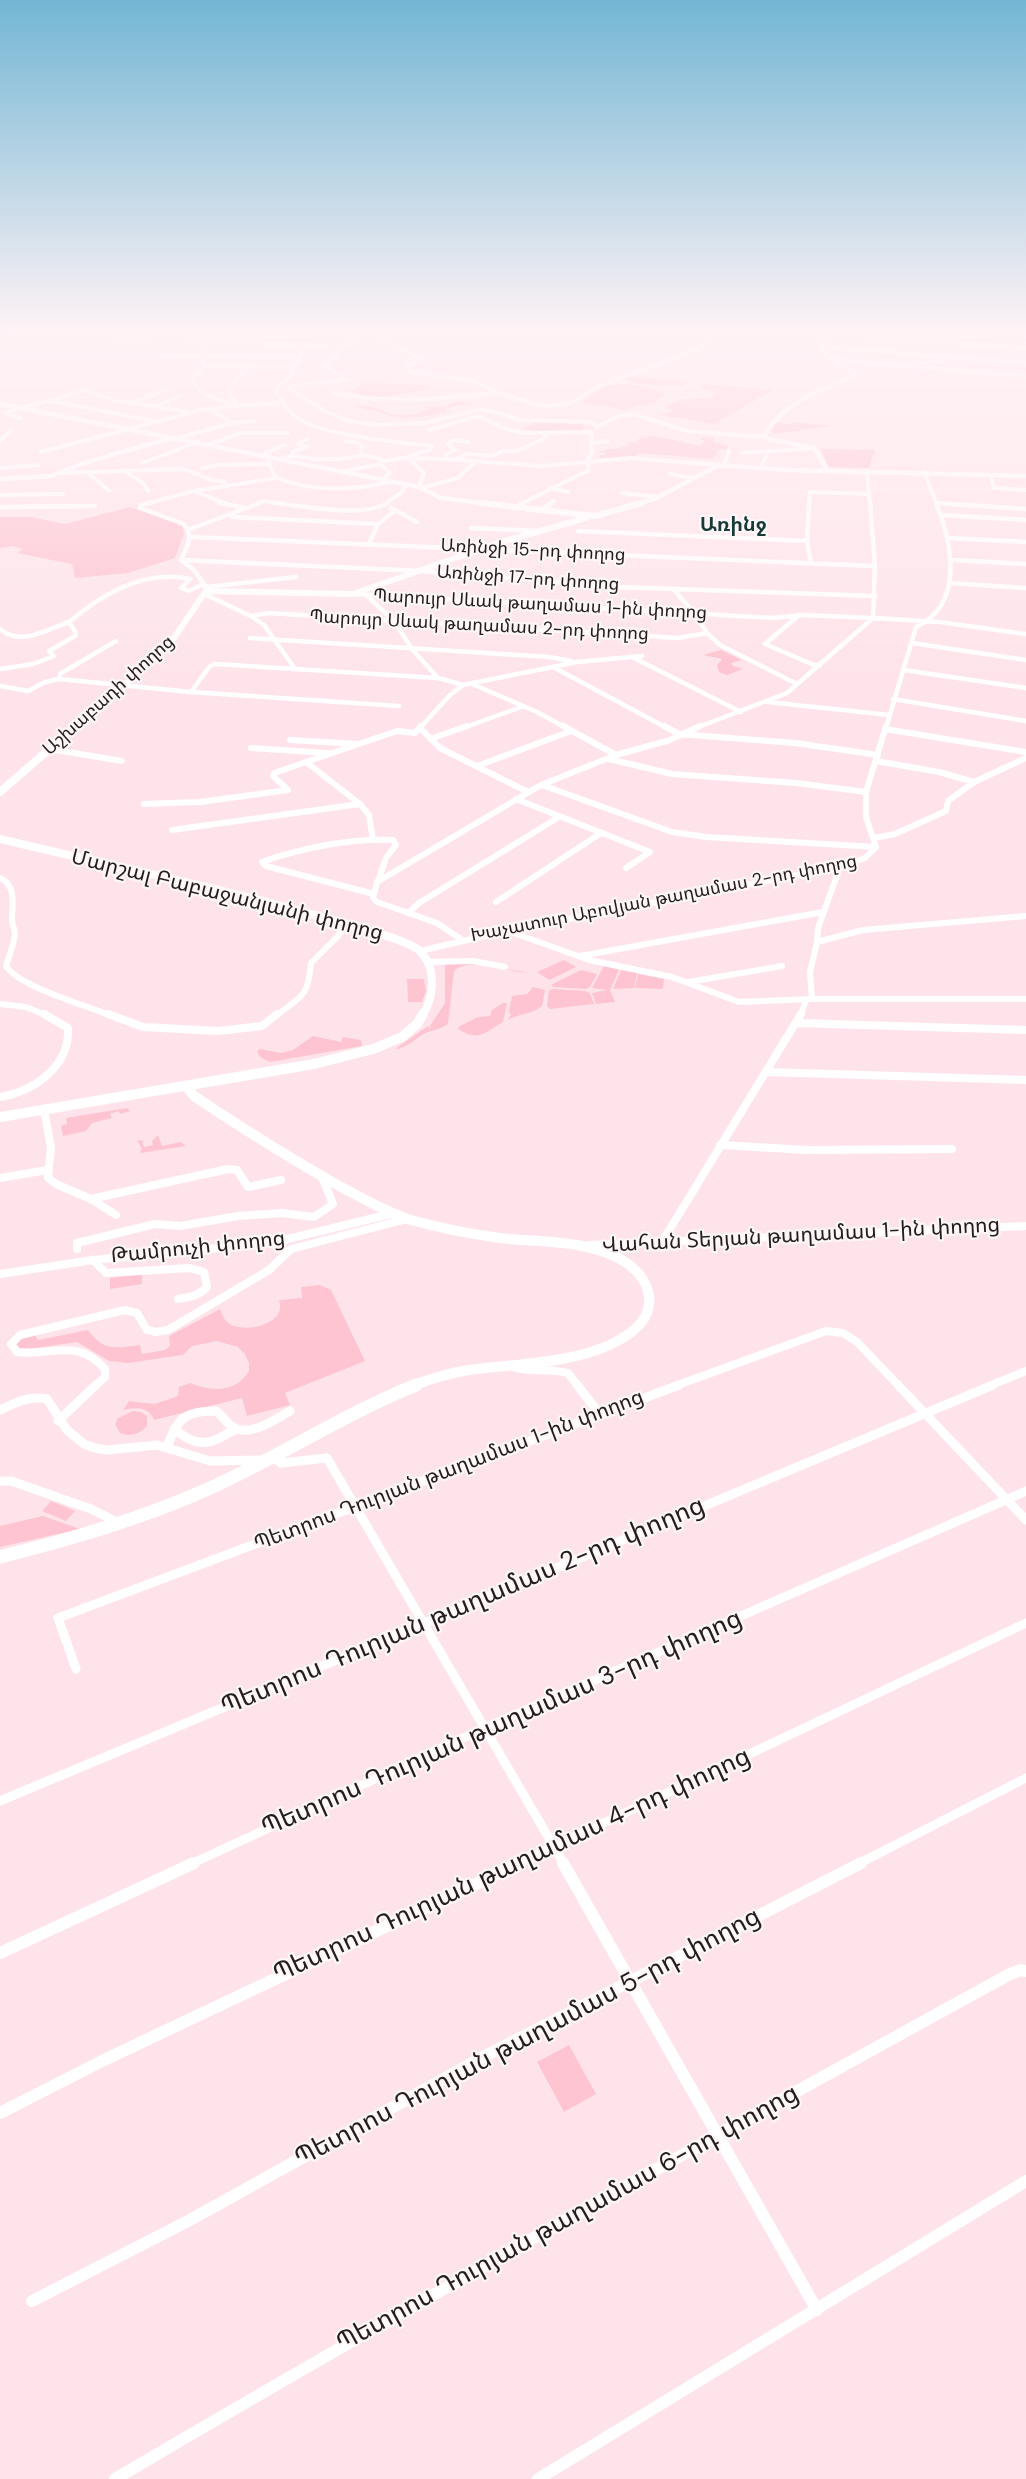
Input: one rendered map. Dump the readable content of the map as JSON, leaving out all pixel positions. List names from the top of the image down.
{
  "streets": {
    "street": [
      "Առինջի 15-րդ փողոց",
      "Առինջի 17-րդ փողոց",
      "Պարույր Սևակ թաղամաս 1-ին փողոց",
      "Պարույր Սևակ թաղամաս 2-րդ փողոց",
      "Աշխաբադի փողոց",
      "Մարշալ Բաբաջանյանի փողոց",
      "Խաչատուր Աբովյան թաղամաս 2-րդ փողոց",
      "Վահան Տերյան թաղամաս 1-ին փողոց",
      "Թամրուչի փողոց",
      "Պետրոս Դուրյան թաղամաս 1-ին փողոց",
      "Պետրոս Դուրյան թաղամաս 2-րդ փողոց",
      "Պետրոս Դուրյան թաղամաս 3-րդ փողոց",
      "Պետրոս Դուրյան թաղամաս 4-րդ փողոց",
      "Պետրոս Դուրյան թաղամաս 5-րդ փողոց",
      "Պետրոս Դուրյան թաղամաս 6-րդ փողոց"
    ]
  },
  "crossings": [
    ["Պարույր Սևակ թաղամաս 1-ին փողոց", "Աշխաբադի փողոց"],
    ["Պարույր Սևակ թաղամաս 1-ին փողոց", "Խաչատուր Աբովյան թաղամաս 2-րդ փողոց"],
    ["Մարշալ Բաբաջանյանի փողոց", "Խաչատուր Աբովյան թաղամաս 2-րդ փողոց"],
    ["Պետրոս Դուրյան թաղամաս 1-ին փողոց", "Պետրոս Դուրյան թաղամաս 2-րդ փողոց"]
  ],
  "districts": ["Առինջ"]
}
